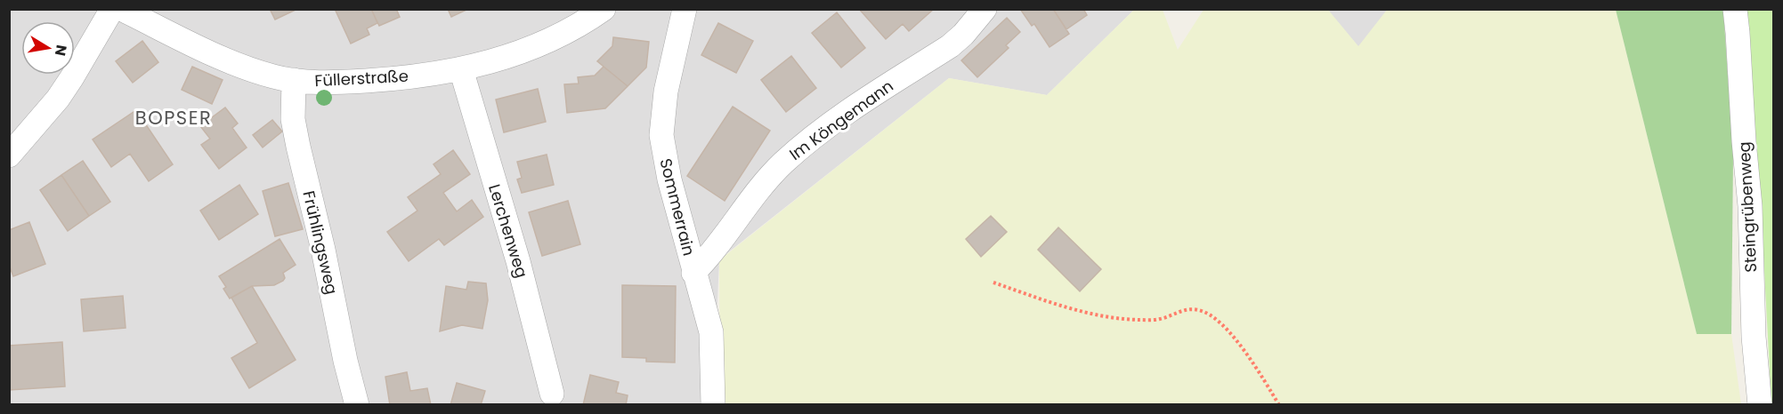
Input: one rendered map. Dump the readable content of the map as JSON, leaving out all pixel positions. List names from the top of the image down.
{
  "streets": {
    "street": [
      "Füllerstraße",
      "Im Köngemann",
      "Sommerrain",
      "Steingrübenweg",
      "Lerchenweg",
      "Frühlingsweg"
    ]
  },
  "crossings": [
    ["Füllerstraße", "Lerchenweg"],
    ["Füllerstraße", "Frühlingsweg"],
    ["Im Köngemann", "Sommerrain"]
  ],
  "districts": ["BOPSER"],
  "north": "right"
}
